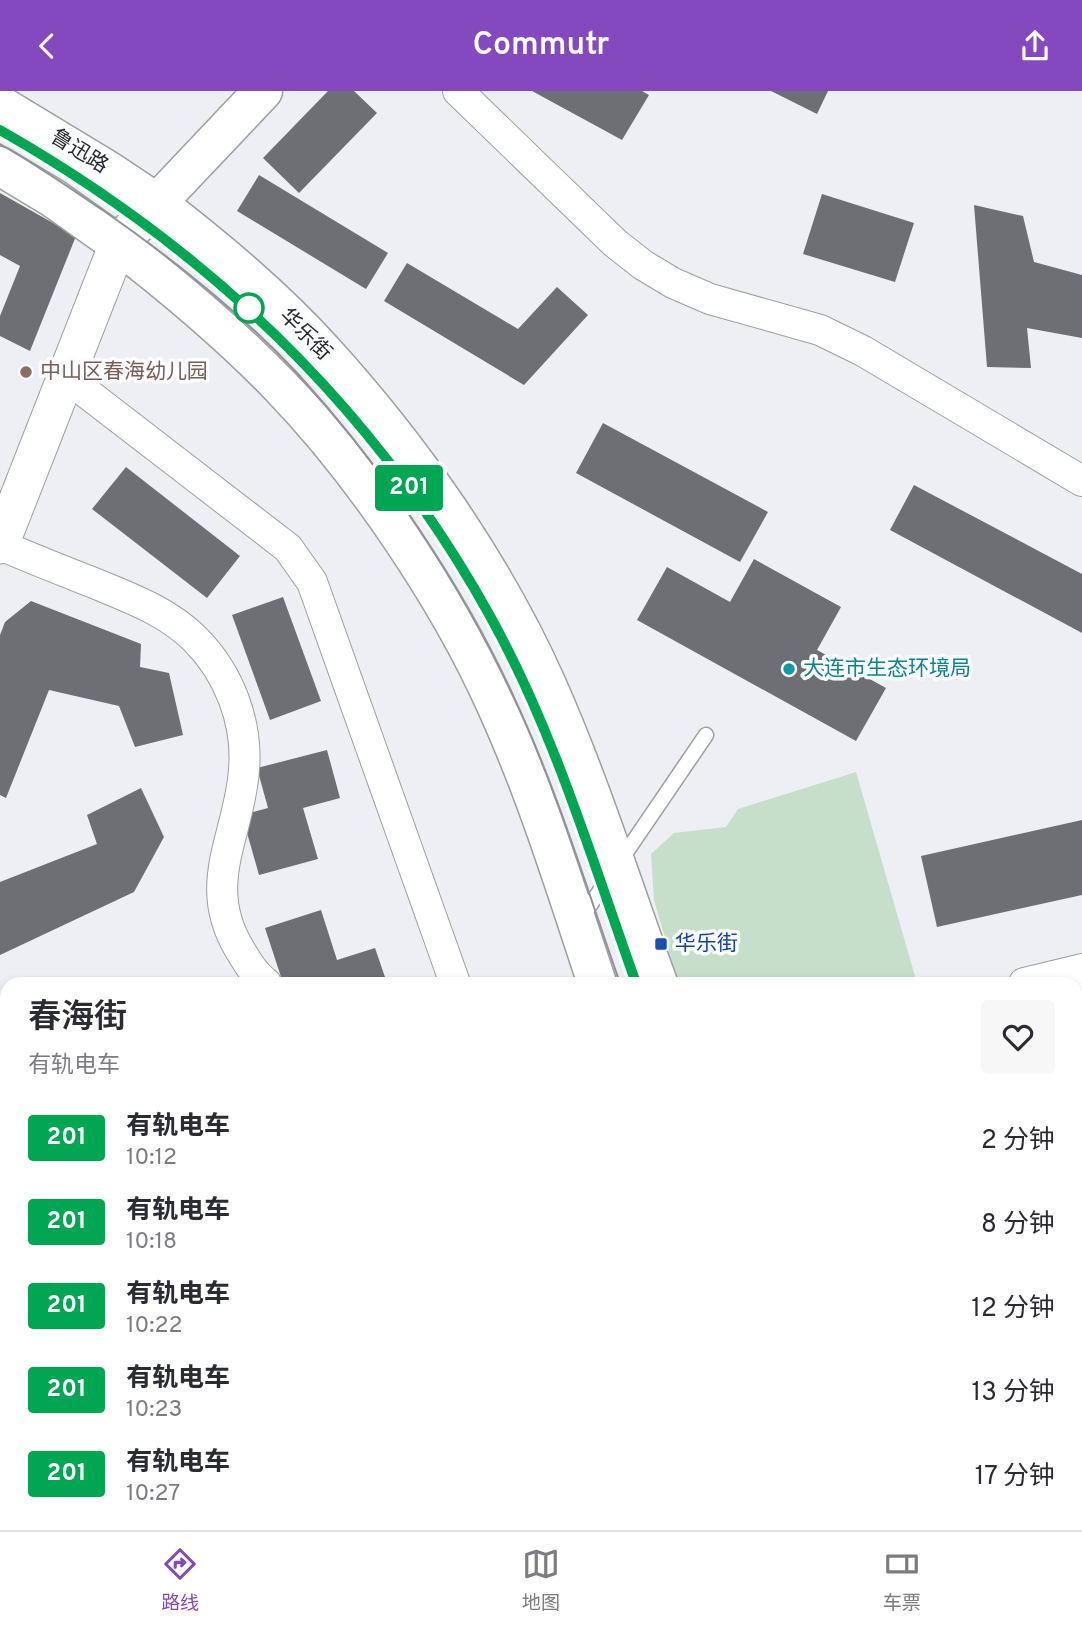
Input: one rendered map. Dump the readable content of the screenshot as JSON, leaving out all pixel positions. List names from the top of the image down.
{
  "streets": {
    "main road": ["鲁迅路", "华乐街"]
  },
  "crossings": [
    ["鲁迅路", "华乐街"]
  ],
  "places": {
    "other": ["中山区春海幼儿园", "大连市生态环境局"],
    "transit": ["华乐街"]
  },
  "lines": ["tram line 201"],
  "page": {
    "header": "Commutr",
    "on_map": "201",
    "heading": ["春海街", "有轨电车"],
    "list": [
      {
        "mark": "201",
        "name": "有轨电车",
        "note": "10:12",
        "value": "2 分钟"
      },
      {
        "mark": "201",
        "name": "有轨电车",
        "note": "10:18",
        "value": "8 分钟"
      },
      {
        "mark": "201",
        "name": "有轨电车",
        "note": "10:22",
        "value": "12 分钟"
      },
      {
        "mark": "201",
        "name": "有轨电车",
        "note": "10:23",
        "value": "13 分钟"
      },
      {
        "mark": "201",
        "name": "有轨电车",
        "note": "10:27",
        "value": "17 分钟"
      }
    ],
    "tabs": ["路线", "地图", "车票"]
  }
}
